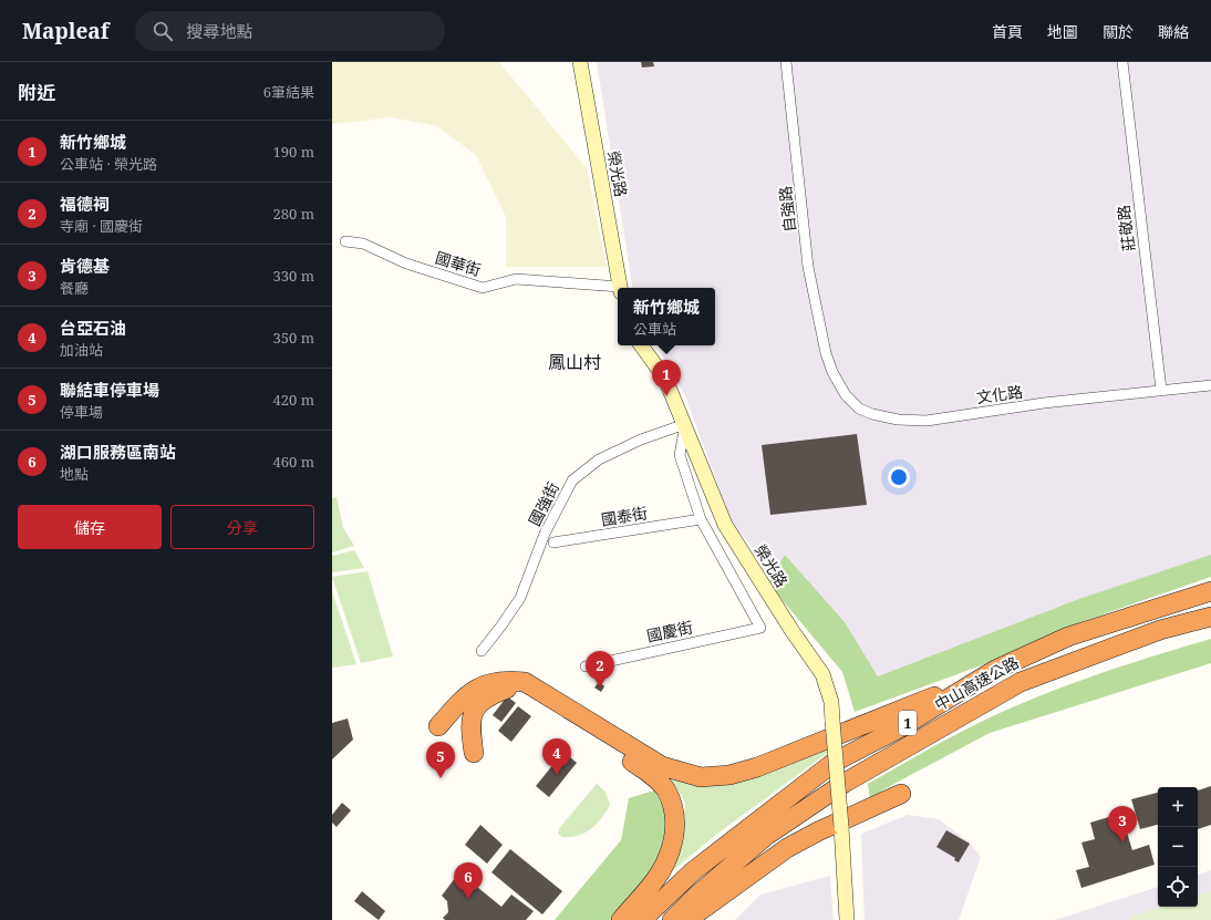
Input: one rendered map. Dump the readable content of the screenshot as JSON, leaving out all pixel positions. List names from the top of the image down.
{
  "streets": {
    "highway": ["中山高速公路", "1"],
    "street": [
      "榮光路",
      "自強路",
      "莊敬路",
      "國華街",
      "文化路",
      "國強街",
      "國泰街",
      "國慶街"
    ]
  },
  "crossings": [
    ["榮光路", "國強街"],
    ["自強路", "文化路"],
    ["莊敬路", "文化路"],
    ["國泰街", "國慶街"]
  ],
  "districts": ["鳳山村"],
  "page": {
    "header": "Mapleaf",
    "search": "搜尋地點",
    "nav": [
      "首頁",
      "地圖",
      "關於",
      "聯絡"
    ],
    "heading": ["附近", "6筆結果"],
    "list": [
      {
        "mark": "1",
        "name": "新竹鄉城",
        "note": "公車站 · 榮光路",
        "value": "190 m"
      },
      {
        "mark": "2",
        "name": "福德祠",
        "note": "寺廟 · 國慶街",
        "value": "280 m"
      },
      {
        "mark": "3",
        "name": "肯德基",
        "note": "餐廳",
        "value": "330 m"
      },
      {
        "mark": "4",
        "name": "台亞石油",
        "note": "加油站",
        "value": "350 m"
      },
      {
        "mark": "5",
        "name": "聯結車停車場",
        "note": "停車場",
        "value": "420 m"
      },
      {
        "mark": "6",
        "name": "湖口服務區南站",
        "note": "地點",
        "value": "460 m"
      }
    ],
    "popup": ["新竹鄉城", "公車站"],
    "pins": [
      "1",
      "2",
      "4",
      "5",
      "3",
      "6"
    ],
    "buttons": ["儲存", "分享"],
    "map_buttons": ["+", "−"]
  }
}
